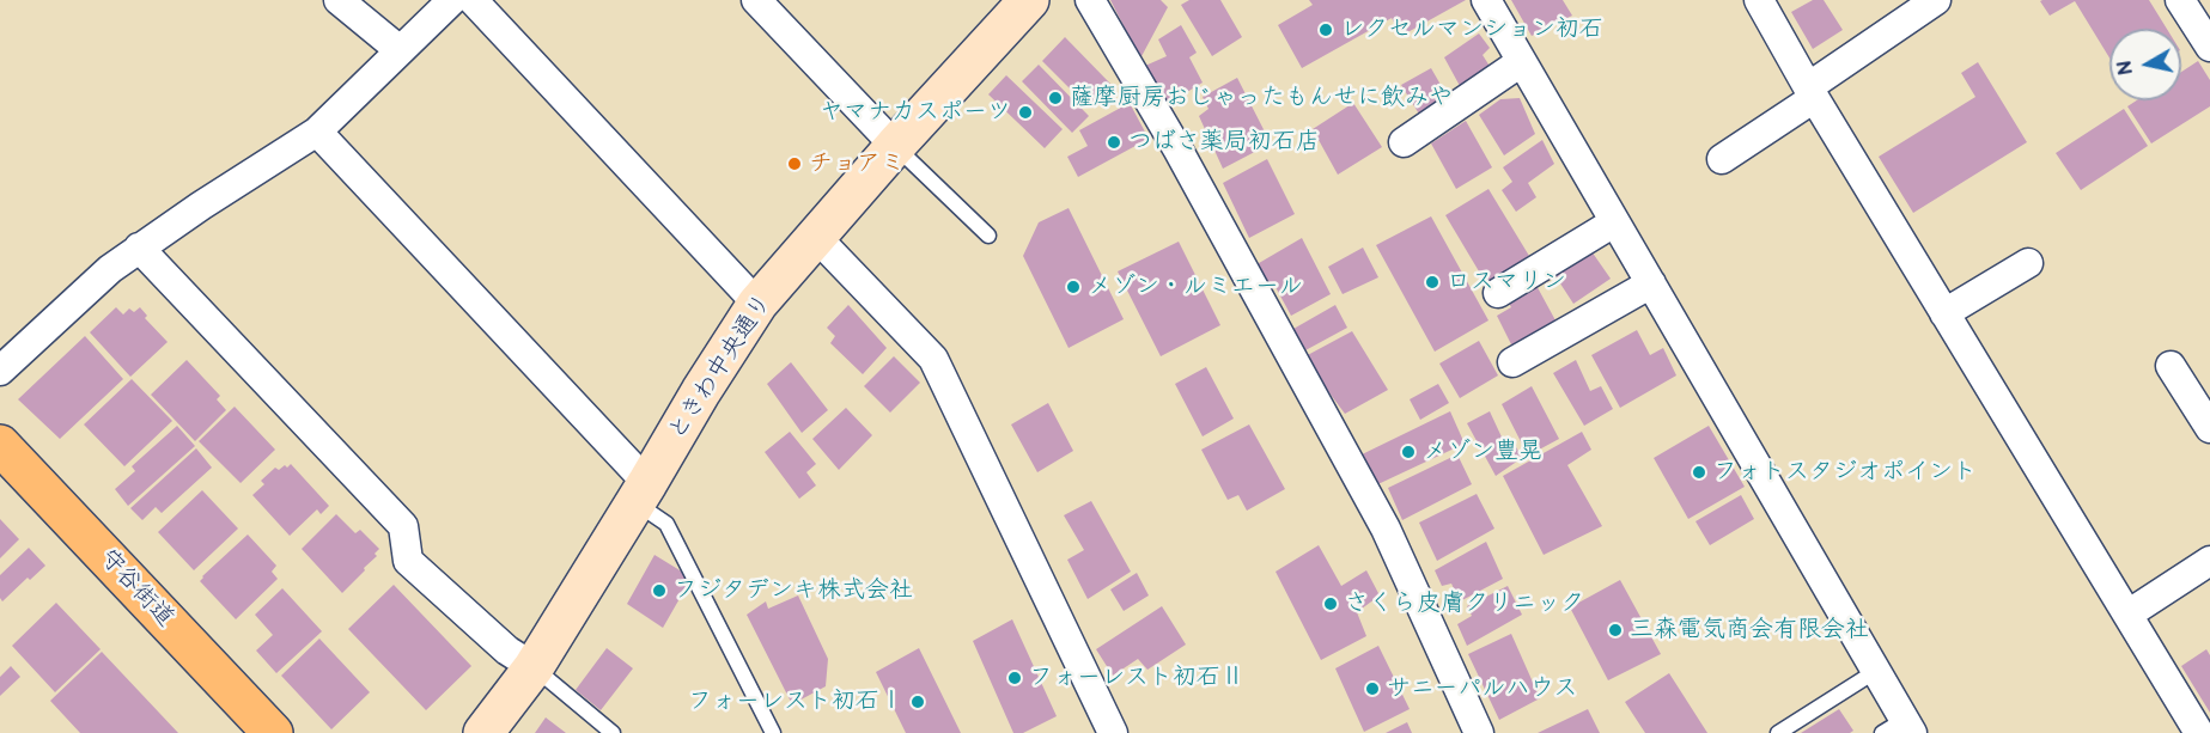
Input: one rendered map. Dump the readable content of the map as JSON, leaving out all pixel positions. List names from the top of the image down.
{
  "streets": {
    "main road": ["守谷街道"],
    "street": ["ときわ中央通り"]
  },
  "places": [
    "レクセルマンション初石",
    "薩摩厨房おじゃったもんせに飲みや",
    "ヤマナカスポーツ",
    "つばさ薬局初石店",
    "チョアミ",
    "ロスマリン",
    "メゾン・ルミエール",
    "メゾン豊晃",
    "フォトスタジオポイント",
    "フジタデンキ株式会社",
    "さくら皮膚クリニック",
    "三森電気商会有限会社",
    "フォーレスト初石Ⅱ",
    "サニーパルハウス",
    "フォーレスト初石Ⅰ"
  ],
  "north": "left"
}
